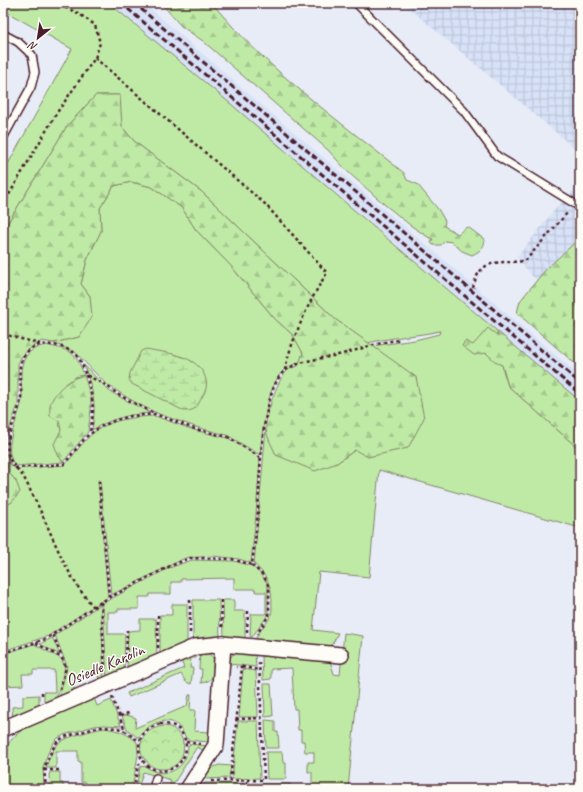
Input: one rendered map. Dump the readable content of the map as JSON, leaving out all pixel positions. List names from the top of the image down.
{
  "streets": {
    "street": ["Osiedle Karolin"]
  },
  "north": "bottom left"
}
